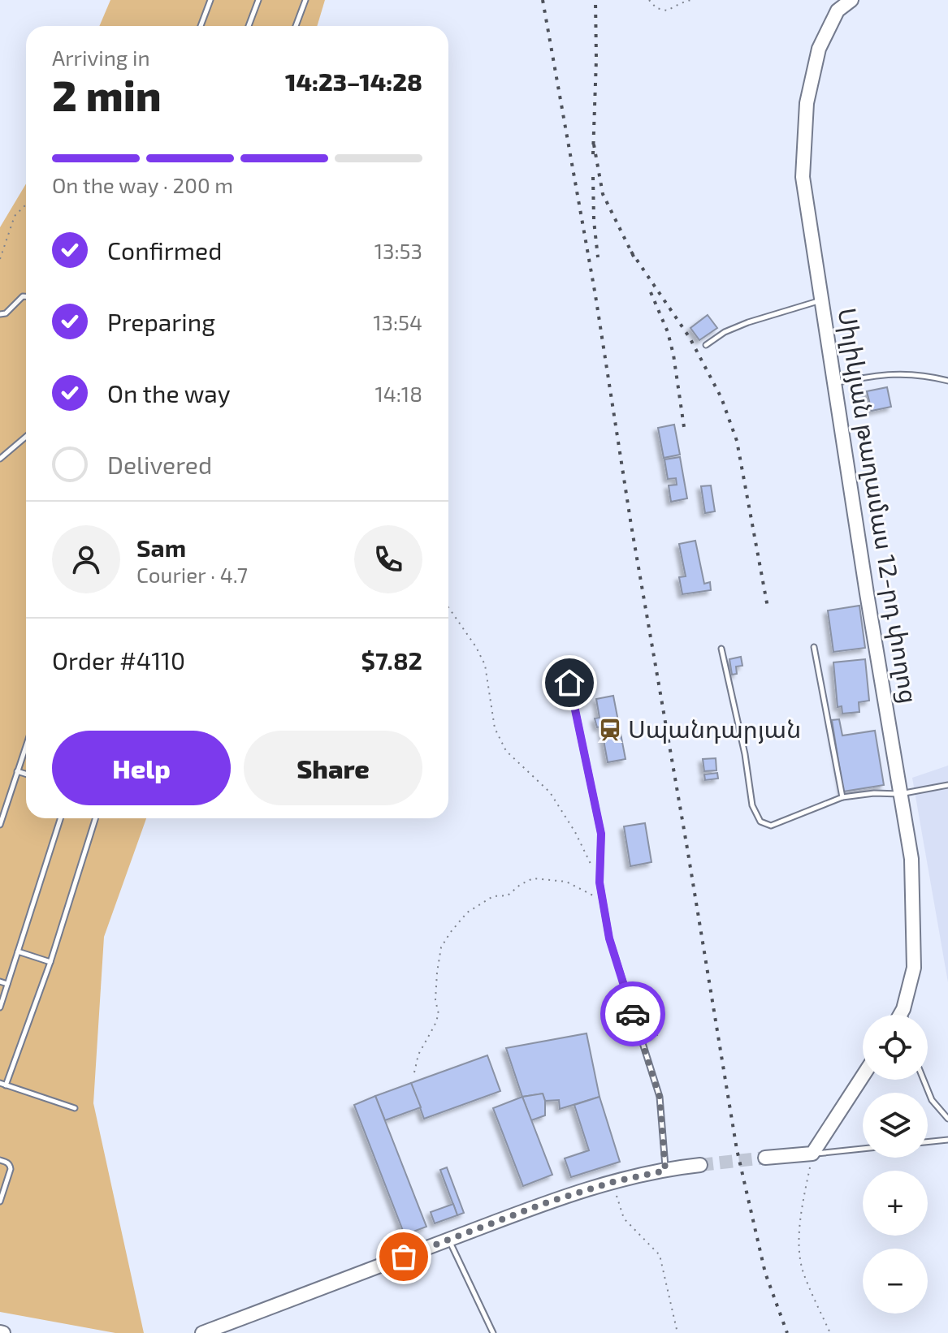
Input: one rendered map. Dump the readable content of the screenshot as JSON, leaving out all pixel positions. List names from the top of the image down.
{
  "streets": {
    "main road": ["Սիլիկյան թաղամաս 12-րդ փողոց"]
  },
  "places": {
    "station": ["Սպանդարյան"]
  },
  "page": {
    "heading": ["2 min", "Arriving in", "14:23–14:28"],
    "panel": [
      "Sam",
      "Courier · 4.7",
      "Order #4110",
      "$7.82"
    ],
    "bar": "On the way · 200 m",
    "list": [
      ["Confirmed", "13:53"],
      ["Preparing", "13:54"],
      ["On the way", "14:18"],
      "Delivered"
    ],
    "buttons": ["Help", "Share"],
    "map_buttons": ["+", "−"]
  }
}
